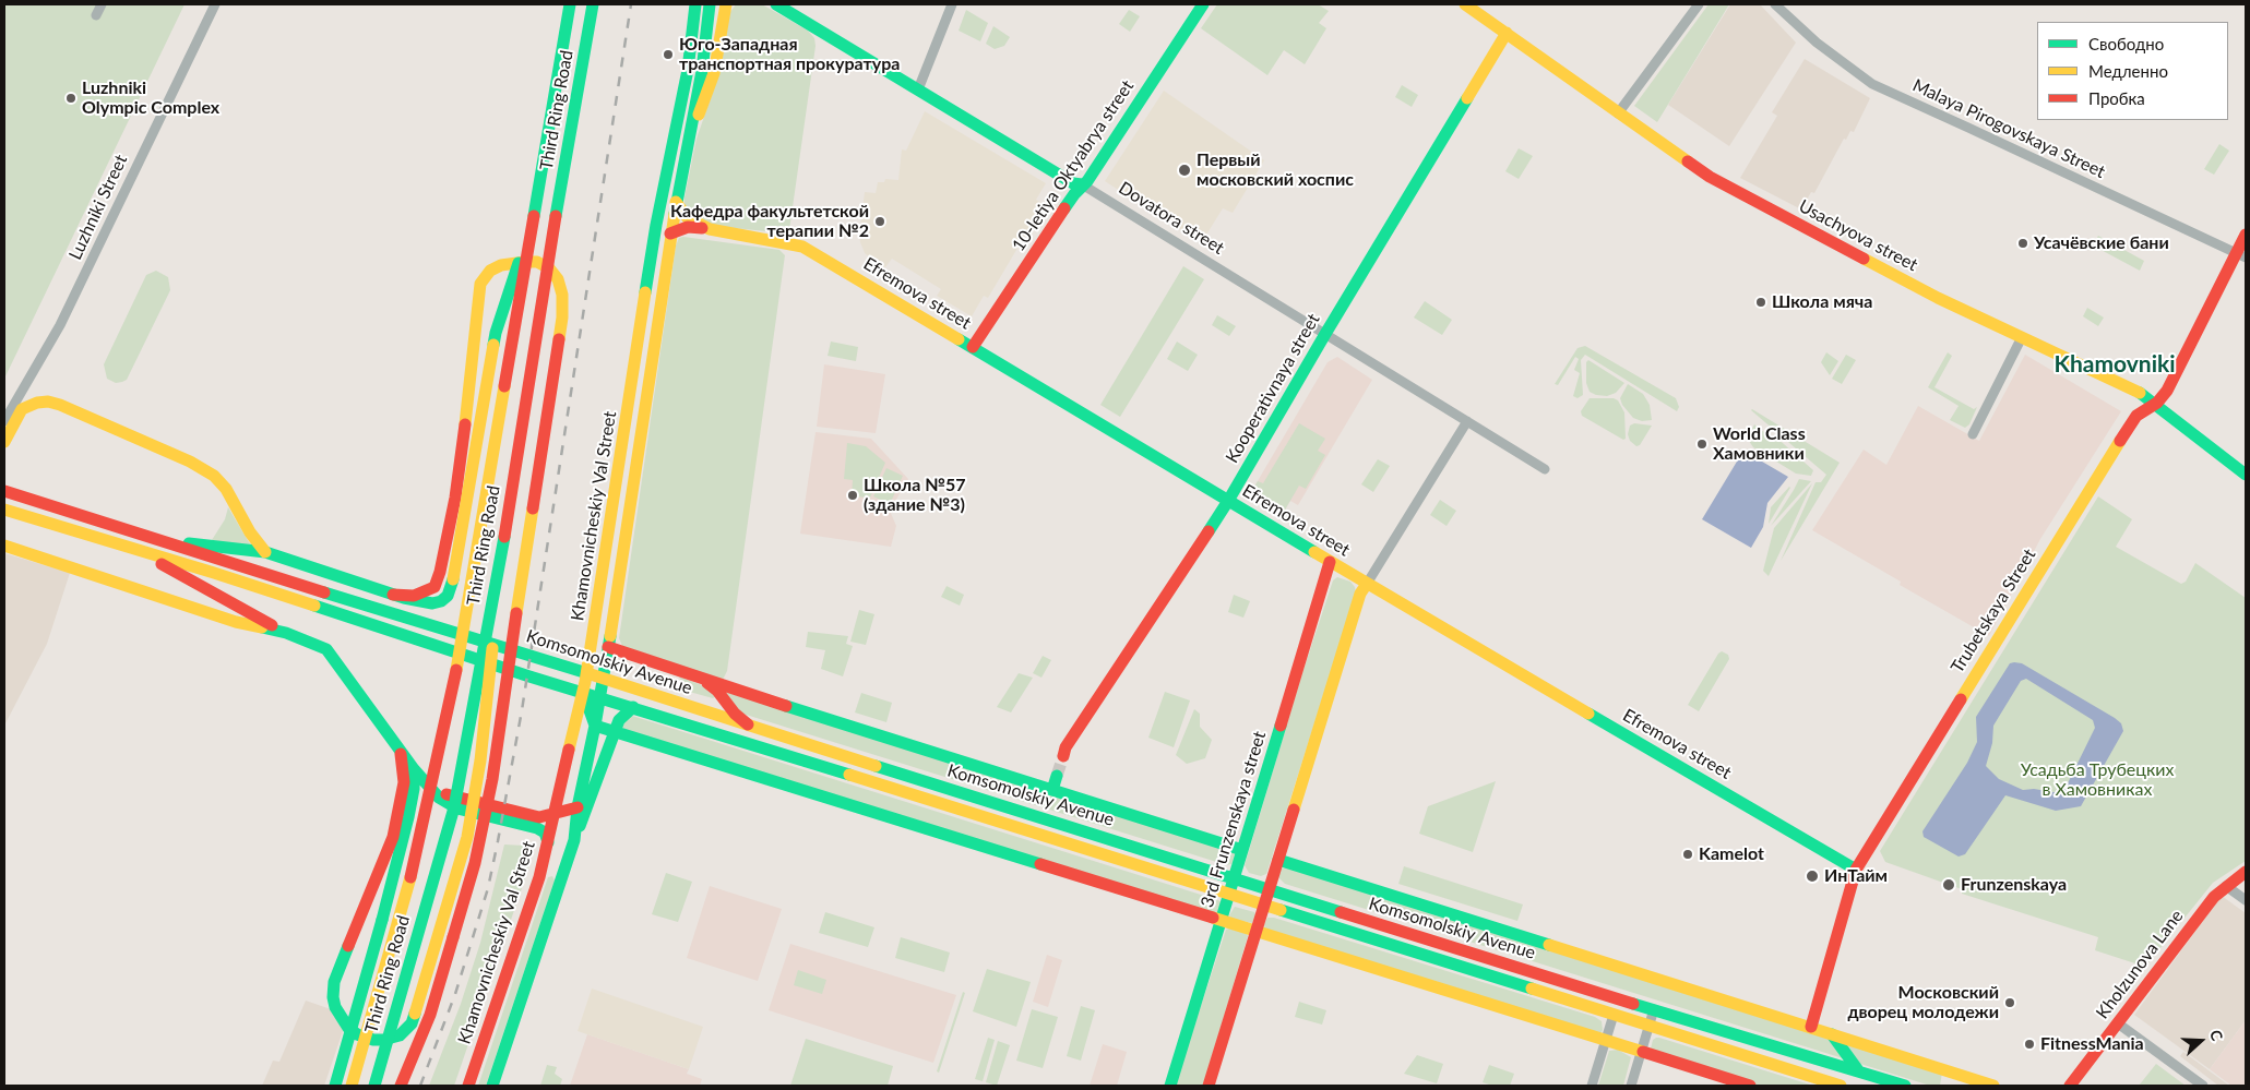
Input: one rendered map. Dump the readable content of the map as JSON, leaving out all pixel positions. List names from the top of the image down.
{
  "streets": {
    "main road": [
      "Third Ring Road",
      "10-letiya Oktyabrya street",
      "Dovatora street",
      "Usachyova street",
      "Efremova street",
      "Kooperativnaya street",
      "Khamovnicheskiy Val Street",
      "Trubetskaya Street",
      "Komsomolskiy Avenue",
      "3rd Frunzenskaya street",
      "Kholzunova Lane"
    ],
    "street": ["Malaya Pirogovskaya Street", "Luzhniki Street"]
  },
  "crossings": [
    ["Malaya Pirogovskaya Street", "Trubetskaya Street"],
    ["10-letiya Oktyabrya street", "Dovatora street"],
    ["10-letiya Oktyabrya street", "Efremova street"],
    ["Dovatora street", "Kooperativnaya street"],
    ["Usachyova street", "Kooperativnaya street"],
    ["Usachyova street", "Trubetskaya Street"],
    ["Efremova street", "Kooperativnaya street"],
    ["Efremova street", "Khamovnicheskiy Val Street"],
    ["Efremova street", "Trubetskaya Street"],
    ["Efremova street", "3rd Frunzenskaya street"],
    ["Khamovnicheskiy Val Street", "Komsomolskiy Avenue"],
    ["Trubetskaya Street", "Komsomolskiy Avenue"],
    ["Komsomolskiy Avenue", "3rd Frunzenskaya street"]
  ],
  "districts": ["Khamovniki"],
  "parks": ["Усадьба Трубецких в Хамовниках"],
  "places": [
    "Юго-Западная транспортная прокуратура",
    "Luzhniki Olympic Complex",
    "Первый московский хоспис",
    "Кафедра факультетской терапии №2",
    "Усачёвские бани",
    "Школа мяча",
    "World Class Хамовники",
    "Школа №57 (здание №3)",
    "Kamelot",
    "ИнТайм",
    "Frunzenskaya",
    "Московский дворец молодежи",
    "FitnessMania"
  ],
  "legend": ["Свободно", "Медленно", "Пробка"],
  "north": "right"
}
